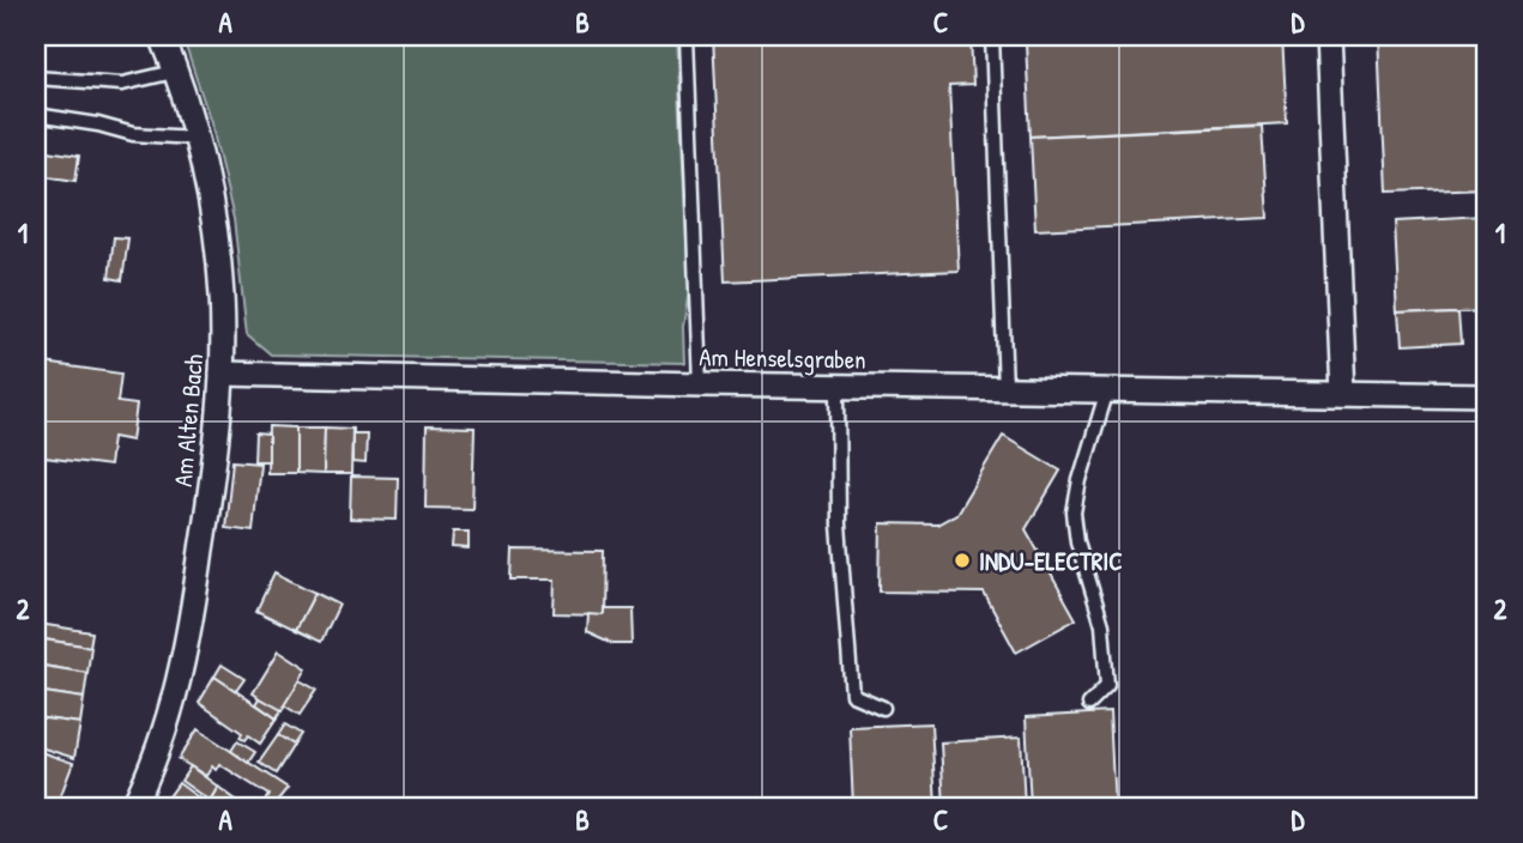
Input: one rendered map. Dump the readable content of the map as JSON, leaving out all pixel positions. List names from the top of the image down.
{
  "streets": {
    "street": ["Am Henselsgraben", "Am Alten Bach"]
  },
  "crossings": [
    ["Am Henselsgraben", "Am Alten Bach"]
  ],
  "places": ["INDU-ELECTRIC"],
  "grid": {
    "columns": [
      "A",
      "B",
      "C",
      "D"
    ],
    "rows": ["1", "2"]
  }
}
